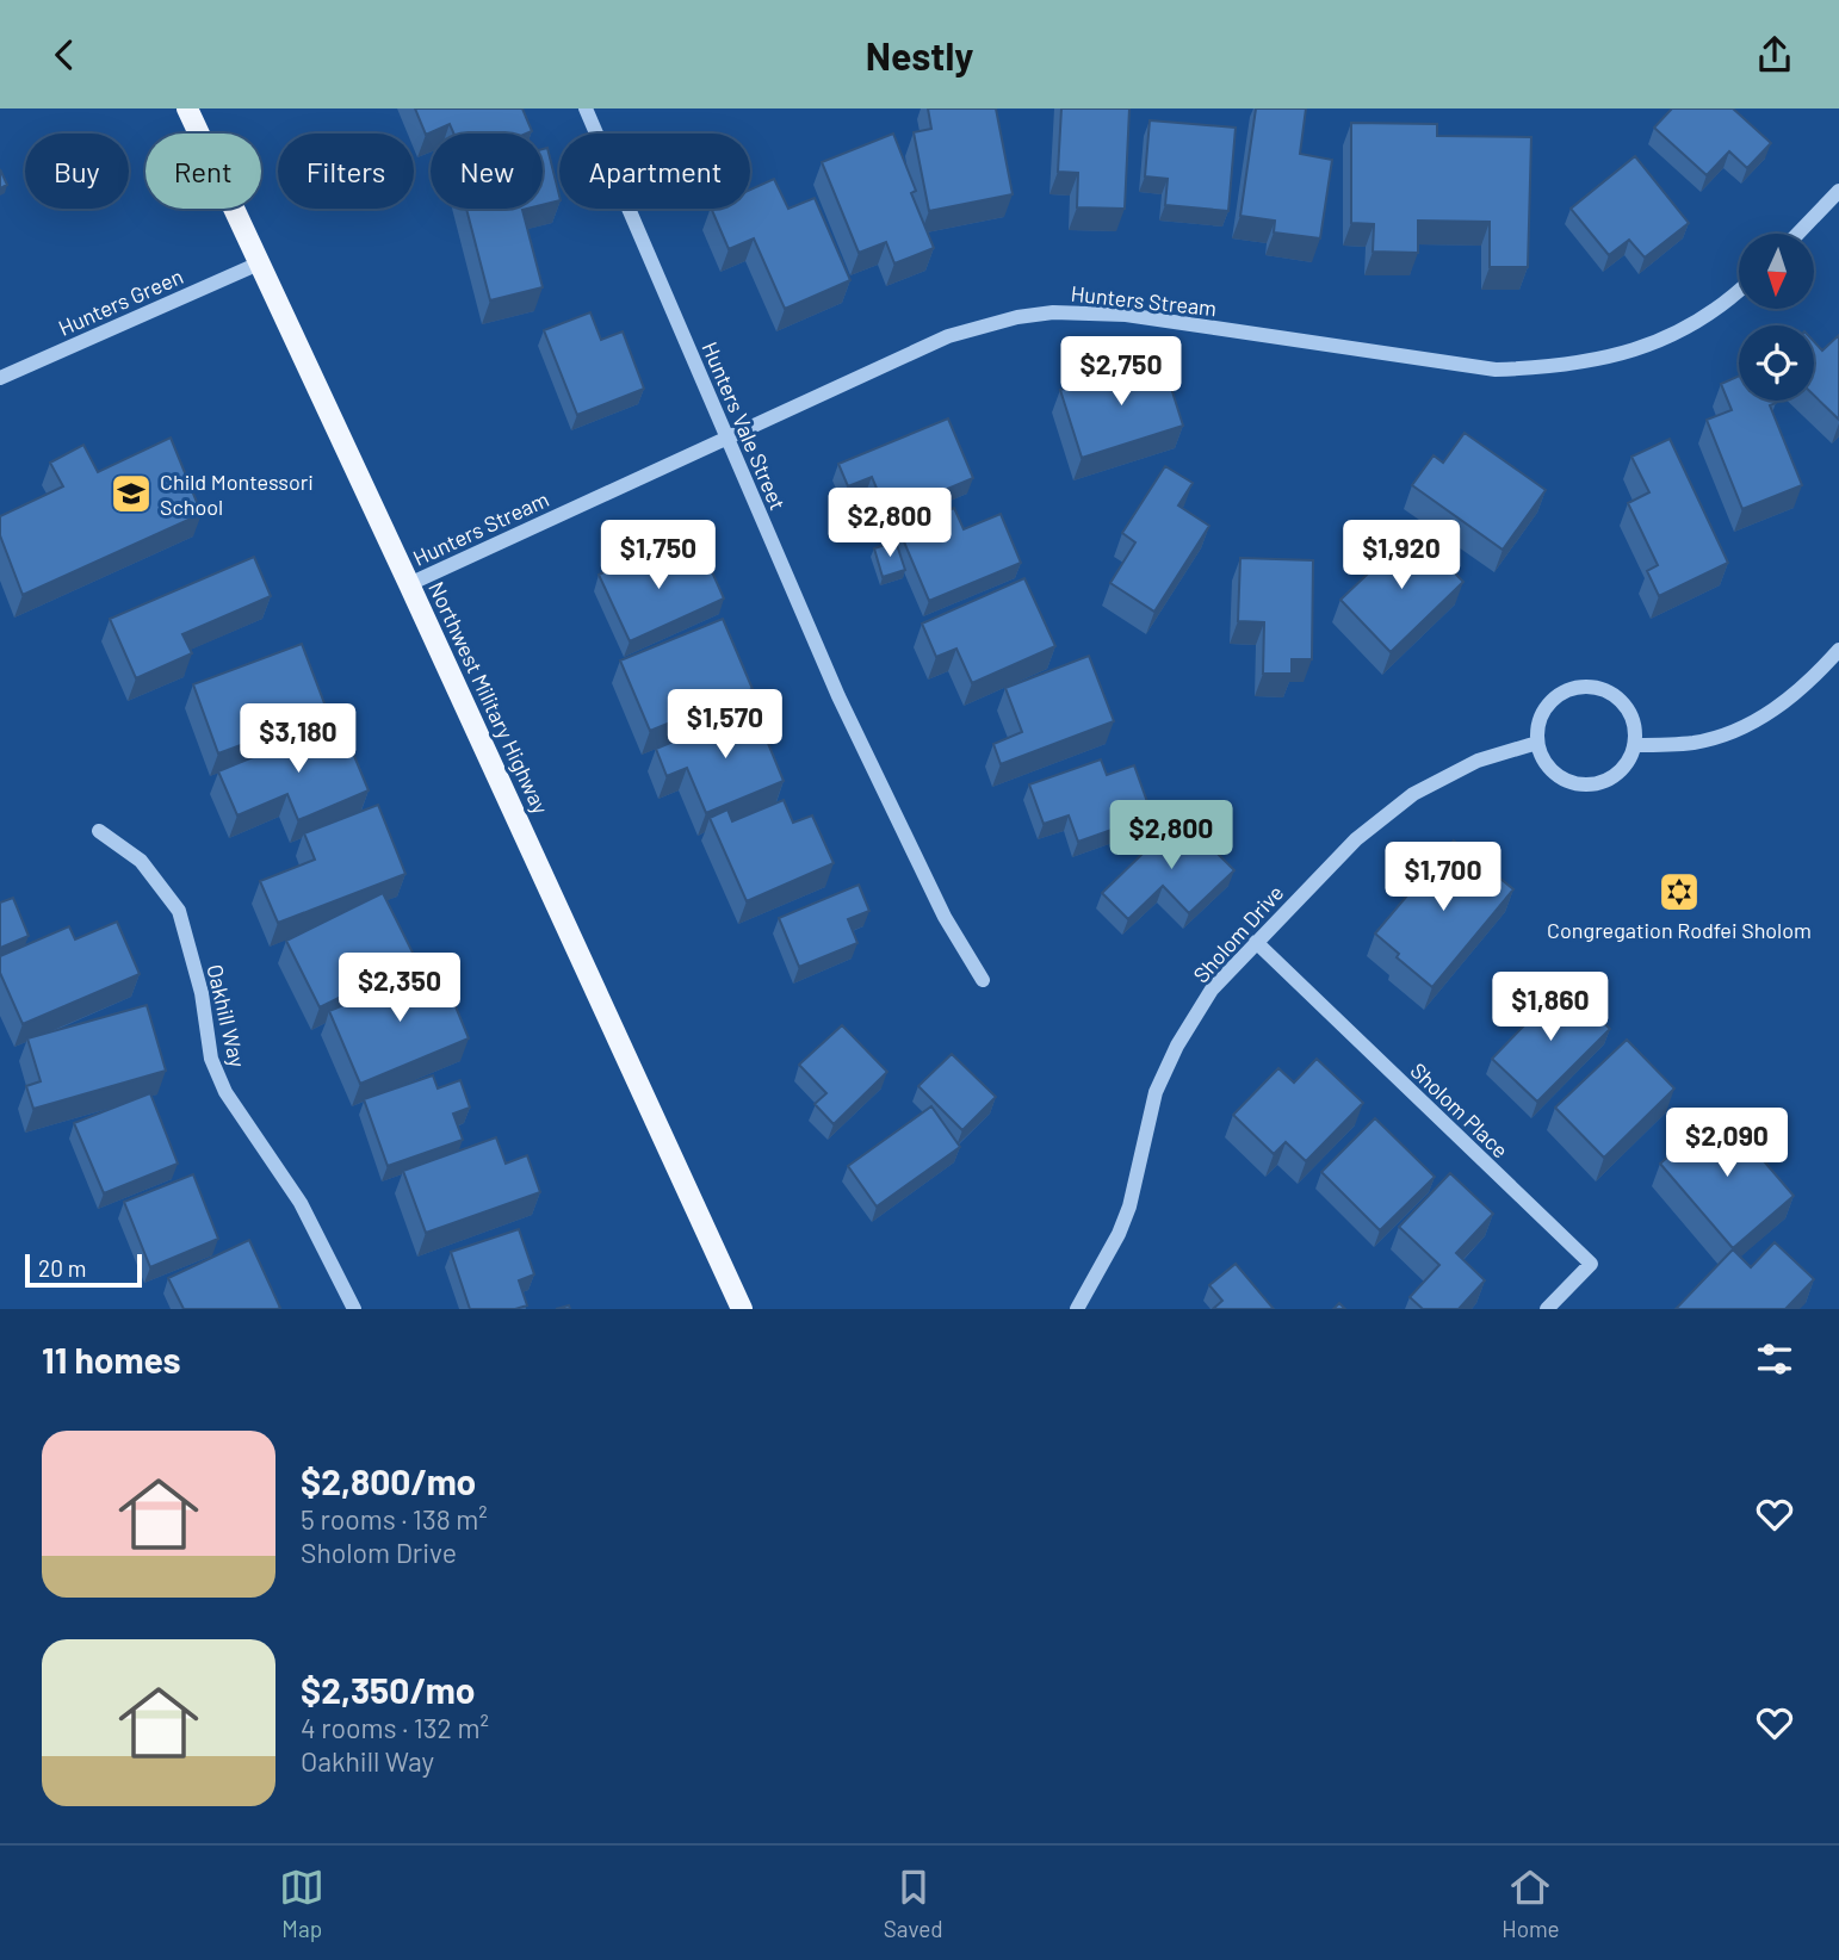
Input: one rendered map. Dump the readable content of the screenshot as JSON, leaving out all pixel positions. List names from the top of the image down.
{
  "streets": {
    "main road": ["Northwest Military Highway"],
    "street": [
      "Hunters Stream",
      "Hunters Green",
      "Hunters Vale Street",
      "Sholom Drive",
      "Oakhill Way",
      "Sholom Place"
    ]
  },
  "crossings": [
    ["Hunters Stream", "Hunters Vale Street"],
    ["Hunters Stream", "Northwest Military Highway"],
    ["Hunters Green", "Northwest Military Highway"],
    ["Sholom Drive", "Sholom Place"]
  ],
  "places": {
    "school or university": ["Child Montessori School"],
    "synagogue": ["Congregation Rodfei Sholom"]
  },
  "scale_bar": "20 m",
  "north": "bottom",
  "page": {
    "header": "Nestly",
    "chip": [
      "Buy",
      "Rent",
      "Filters",
      "New",
      "Apartment"
    ],
    "price": [
      "$2,750",
      "$2,800",
      "$1,750",
      "$1,920",
      "$1,570",
      "$3,180",
      "$2,800",
      "$1,700",
      "$2,350",
      "$1,860",
      "$2,090"
    ],
    "scale": "20 m",
    "heading": "11 homes",
    "list": [
      {
        "name": "$2,800/mo",
        "note": "5 rooms · 138 m² · Sholom Drive"
      },
      {
        "name": "$2,350/mo",
        "note": "4 rooms · 132 m² · Oakhill Way"
      }
    ],
    "tabs": ["Map", "Saved", "Home"]
  }
}
